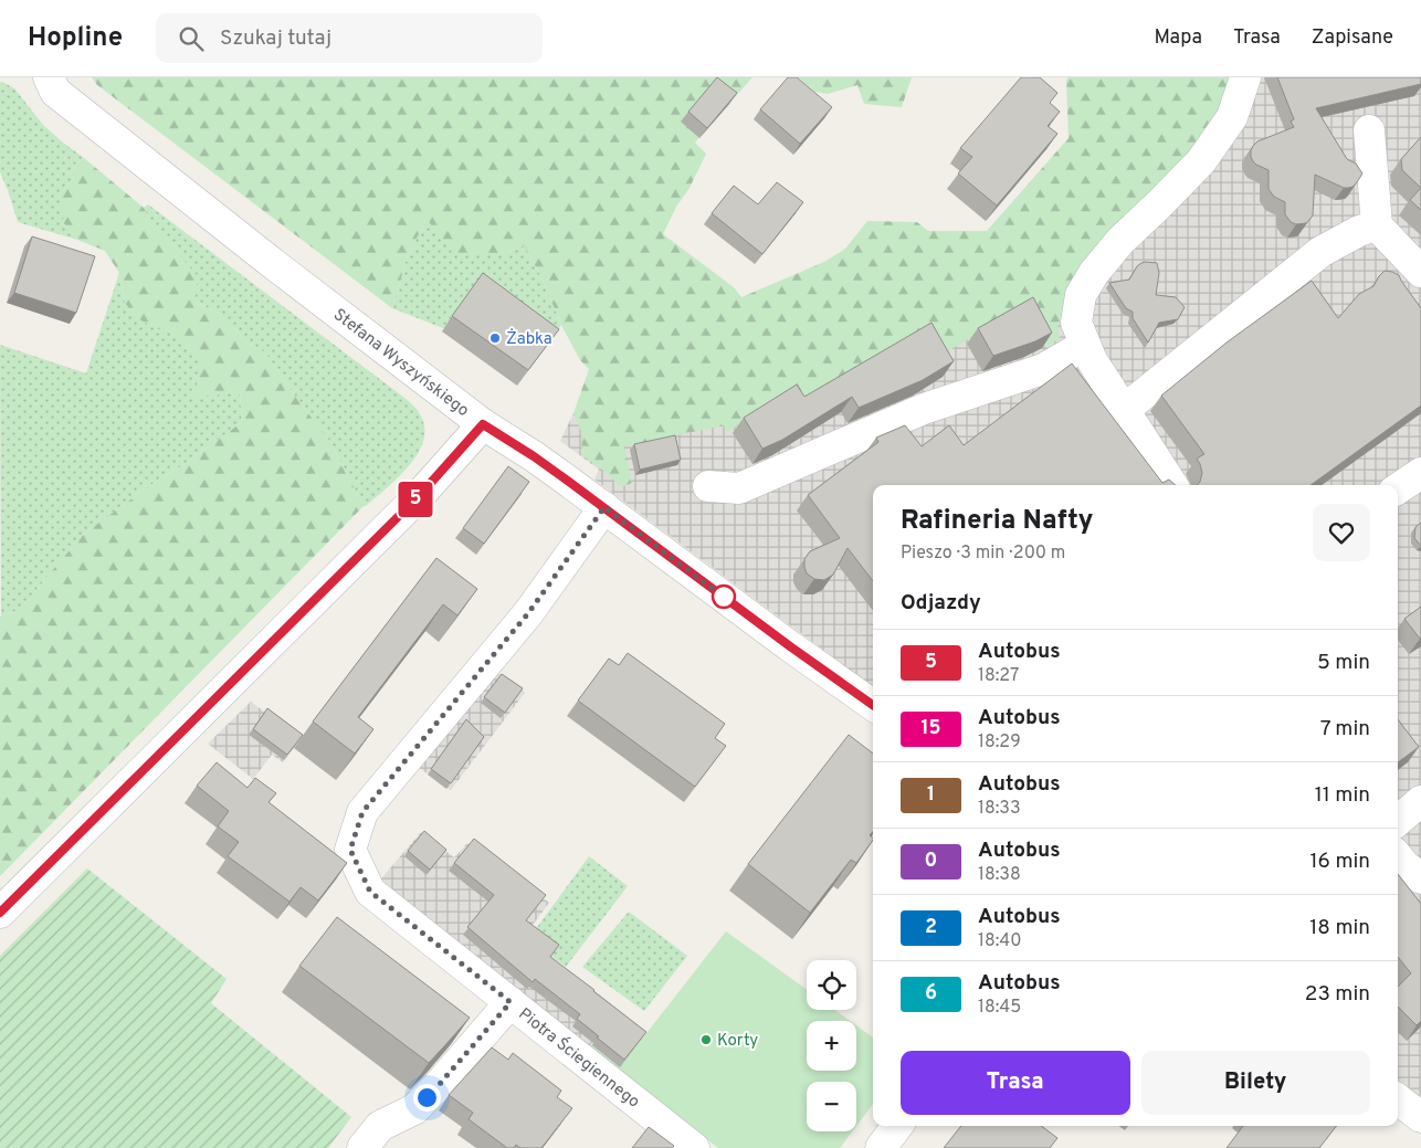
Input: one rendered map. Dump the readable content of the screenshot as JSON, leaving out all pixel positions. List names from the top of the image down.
{
  "streets": {
    "street": ["Stefana Wyszyńskiego", "Piotra Ściegiennego"]
  },
  "crossings": [
    ["Stefana Wyszyńskiego", "Piotra Ściegiennego"]
  ],
  "places": ["Żabka", "Korty"],
  "lines": ["bus line 5"],
  "page": {
    "header": "Hopline",
    "search": "Szukaj tutaj",
    "nav": ["Mapa", "Trasa", "Zapisane"],
    "on_map": "5",
    "heading": [
      ["Rafineria Nafty", "Pieszo · 3 min · 200 m"],
      "Odjazdy"
    ],
    "list": [
      {
        "mark": "5",
        "name": "Autobus",
        "note": "18:27",
        "value": "5 min"
      },
      {
        "mark": "15",
        "name": "Autobus",
        "note": "18:29",
        "value": "7 min"
      },
      {
        "mark": "1",
        "name": "Autobus",
        "note": "18:33",
        "value": "11 min"
      },
      {
        "mark": "0",
        "name": "Autobus",
        "note": "18:38",
        "value": "16 min"
      },
      {
        "mark": "2",
        "name": "Autobus",
        "note": "18:40",
        "value": "18 min"
      },
      {
        "mark": "6",
        "name": "Autobus",
        "note": "18:45",
        "value": "23 min"
      }
    ],
    "map_buttons": ["+", "−"],
    "buttons": ["Trasa", "Bilety"]
  }
}
